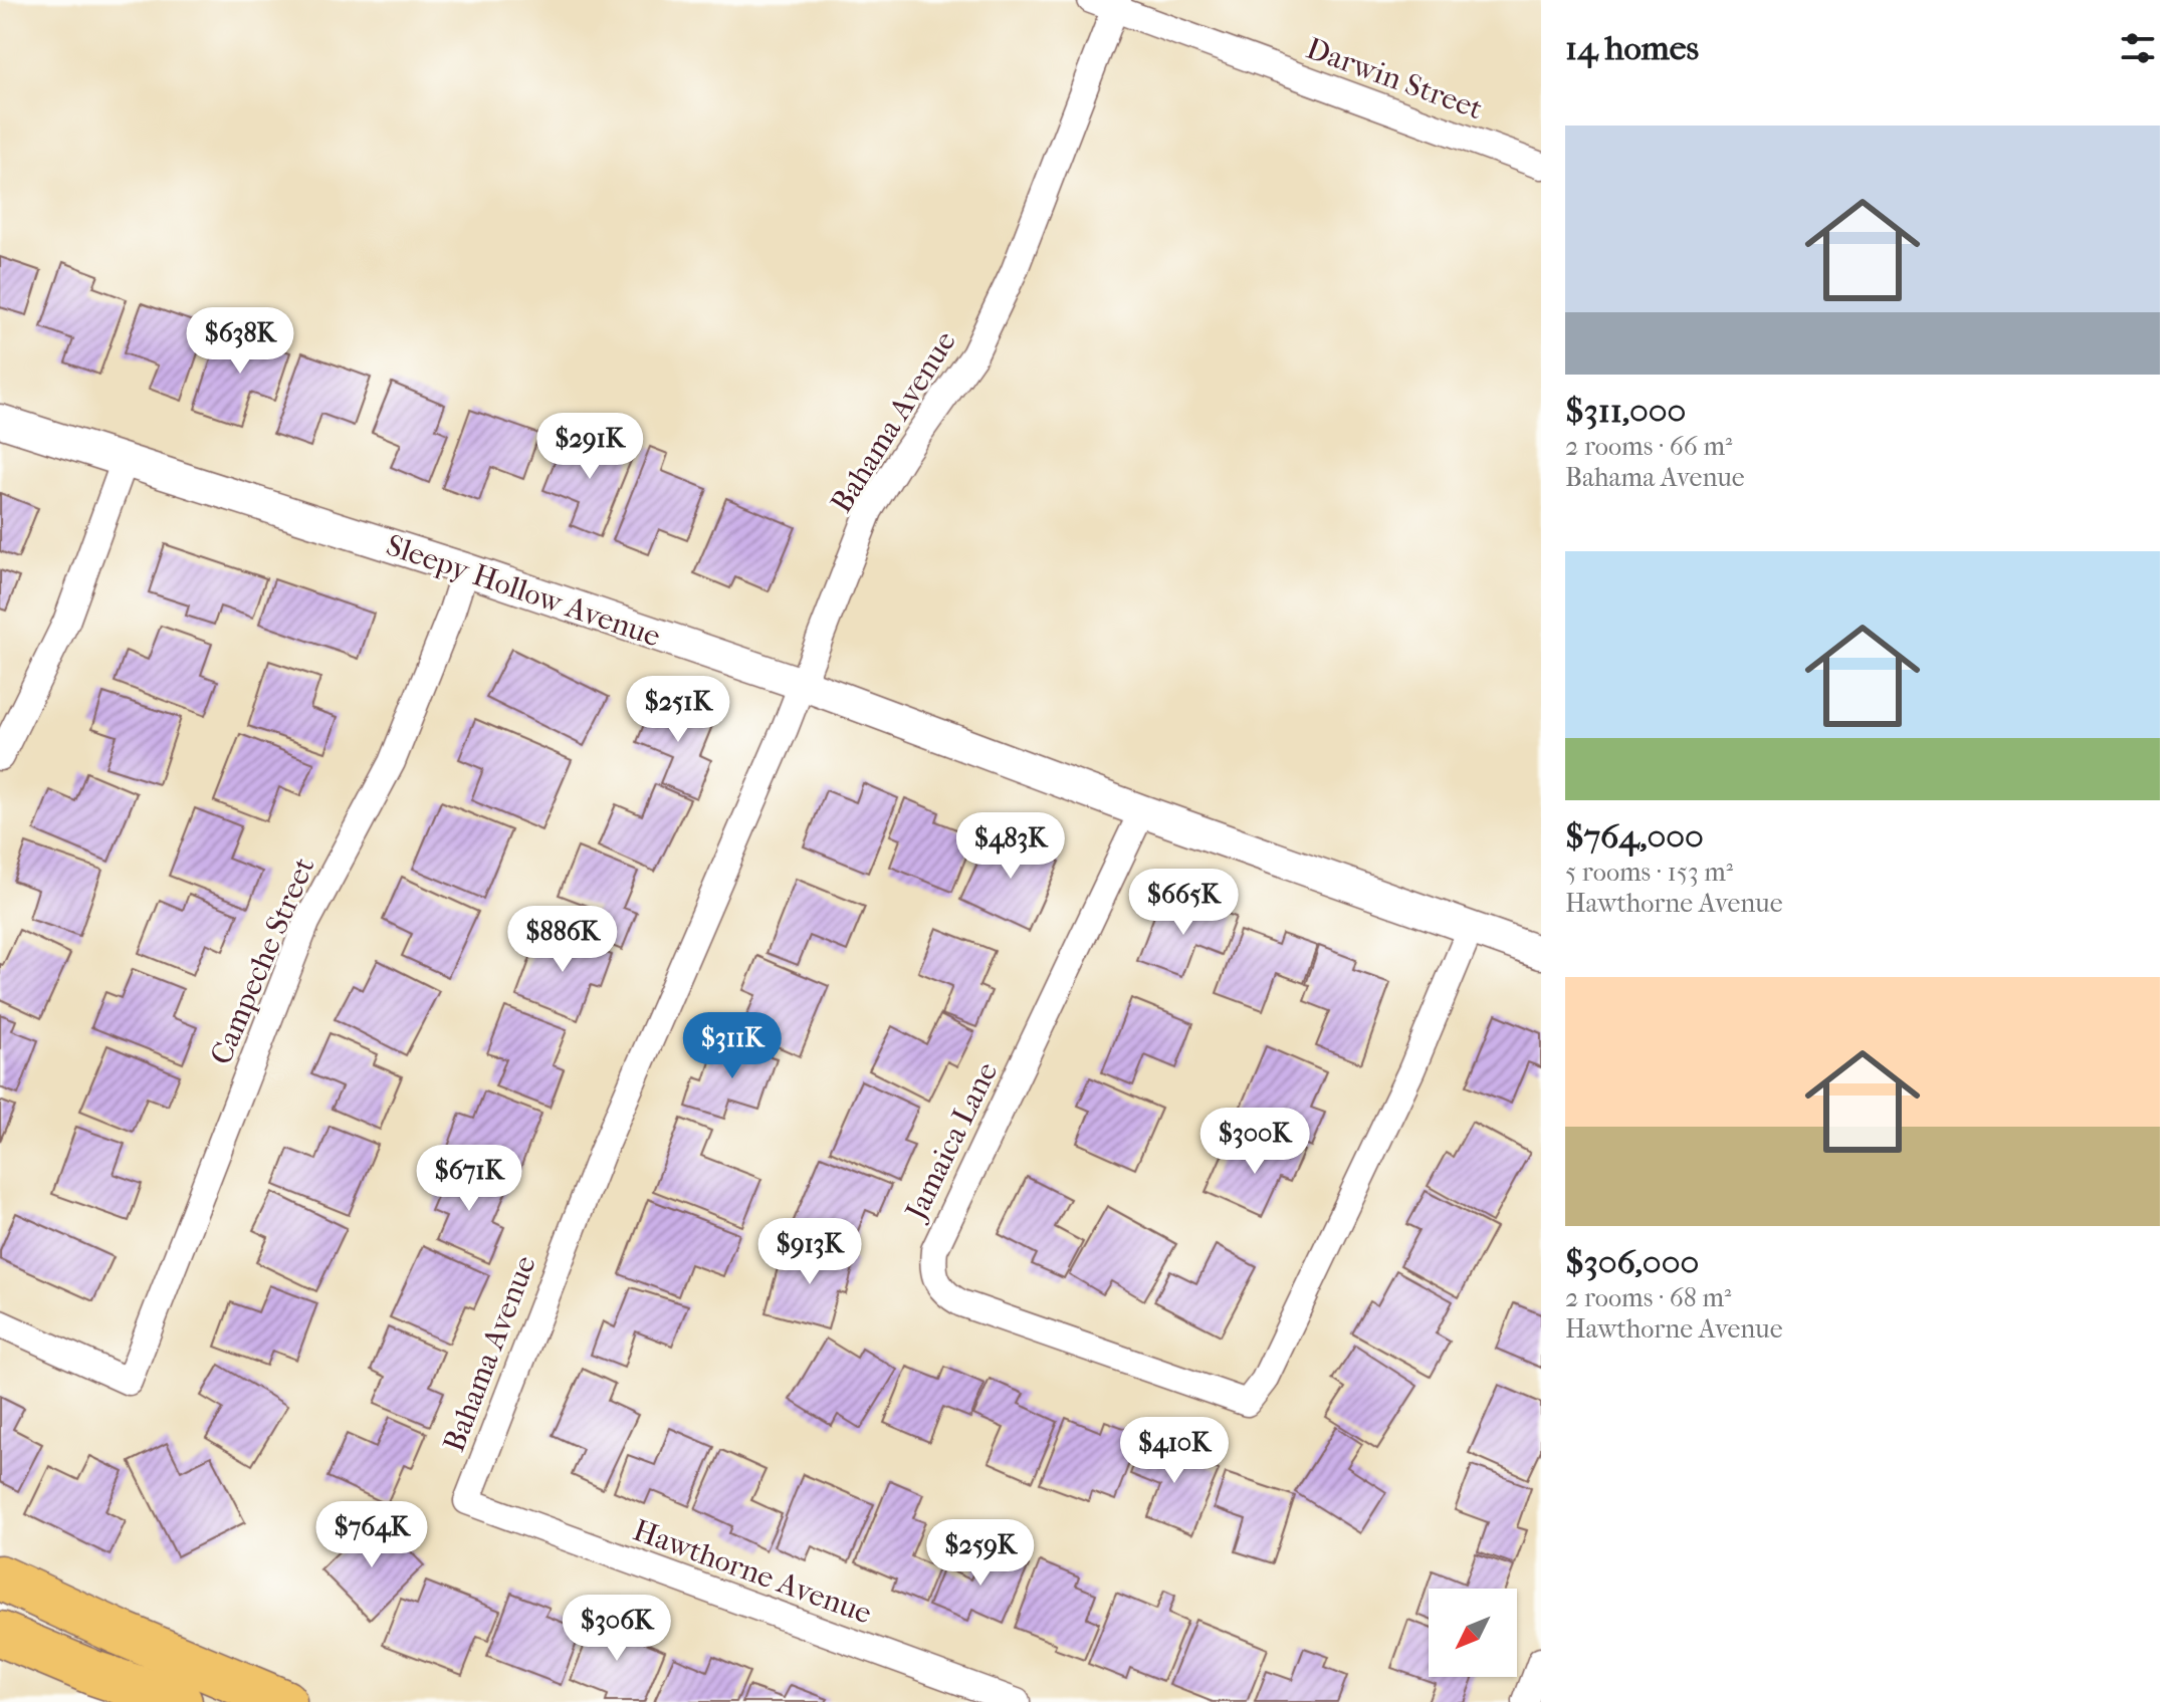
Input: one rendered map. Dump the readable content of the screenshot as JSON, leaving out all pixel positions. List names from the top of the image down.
{
  "streets": {
    "street": [
      "Darwin Street",
      "Bahama Avenue",
      "Sleepy Hollow Avenue",
      "Campeche Street",
      "Jamaica Lane",
      "Hawthorne Avenue"
    ]
  },
  "crossings": [
    ["Darwin Street", "Bahama Avenue"],
    ["Bahama Avenue", "Sleepy Hollow Avenue"],
    ["Bahama Avenue", "Hawthorne Avenue"],
    ["Sleepy Hollow Avenue", "Campeche Street"],
    ["Sleepy Hollow Avenue", "Jamaica Lane"]
  ],
  "north": "bottom left",
  "page": {
    "heading": "14 homes",
    "list": [
      {
        "name": "$311,000",
        "note": "2 rooms · 66 m² · Bahama Avenue"
      },
      {
        "name": "$764,000",
        "note": "5 rooms · 153 m² · Hawthorne Avenue"
      },
      {
        "name": "$306,000",
        "note": "2 rooms · 68 m² · Hawthorne Avenue"
      }
    ],
    "price": [
      "$638K",
      "$291K",
      "$251K",
      "$483K",
      "$665K",
      "$886K",
      "$311K",
      "$300K",
      "$671K",
      "$913K",
      "$410K",
      "$764K",
      "$259K",
      "$306K"
    ]
  }
}
